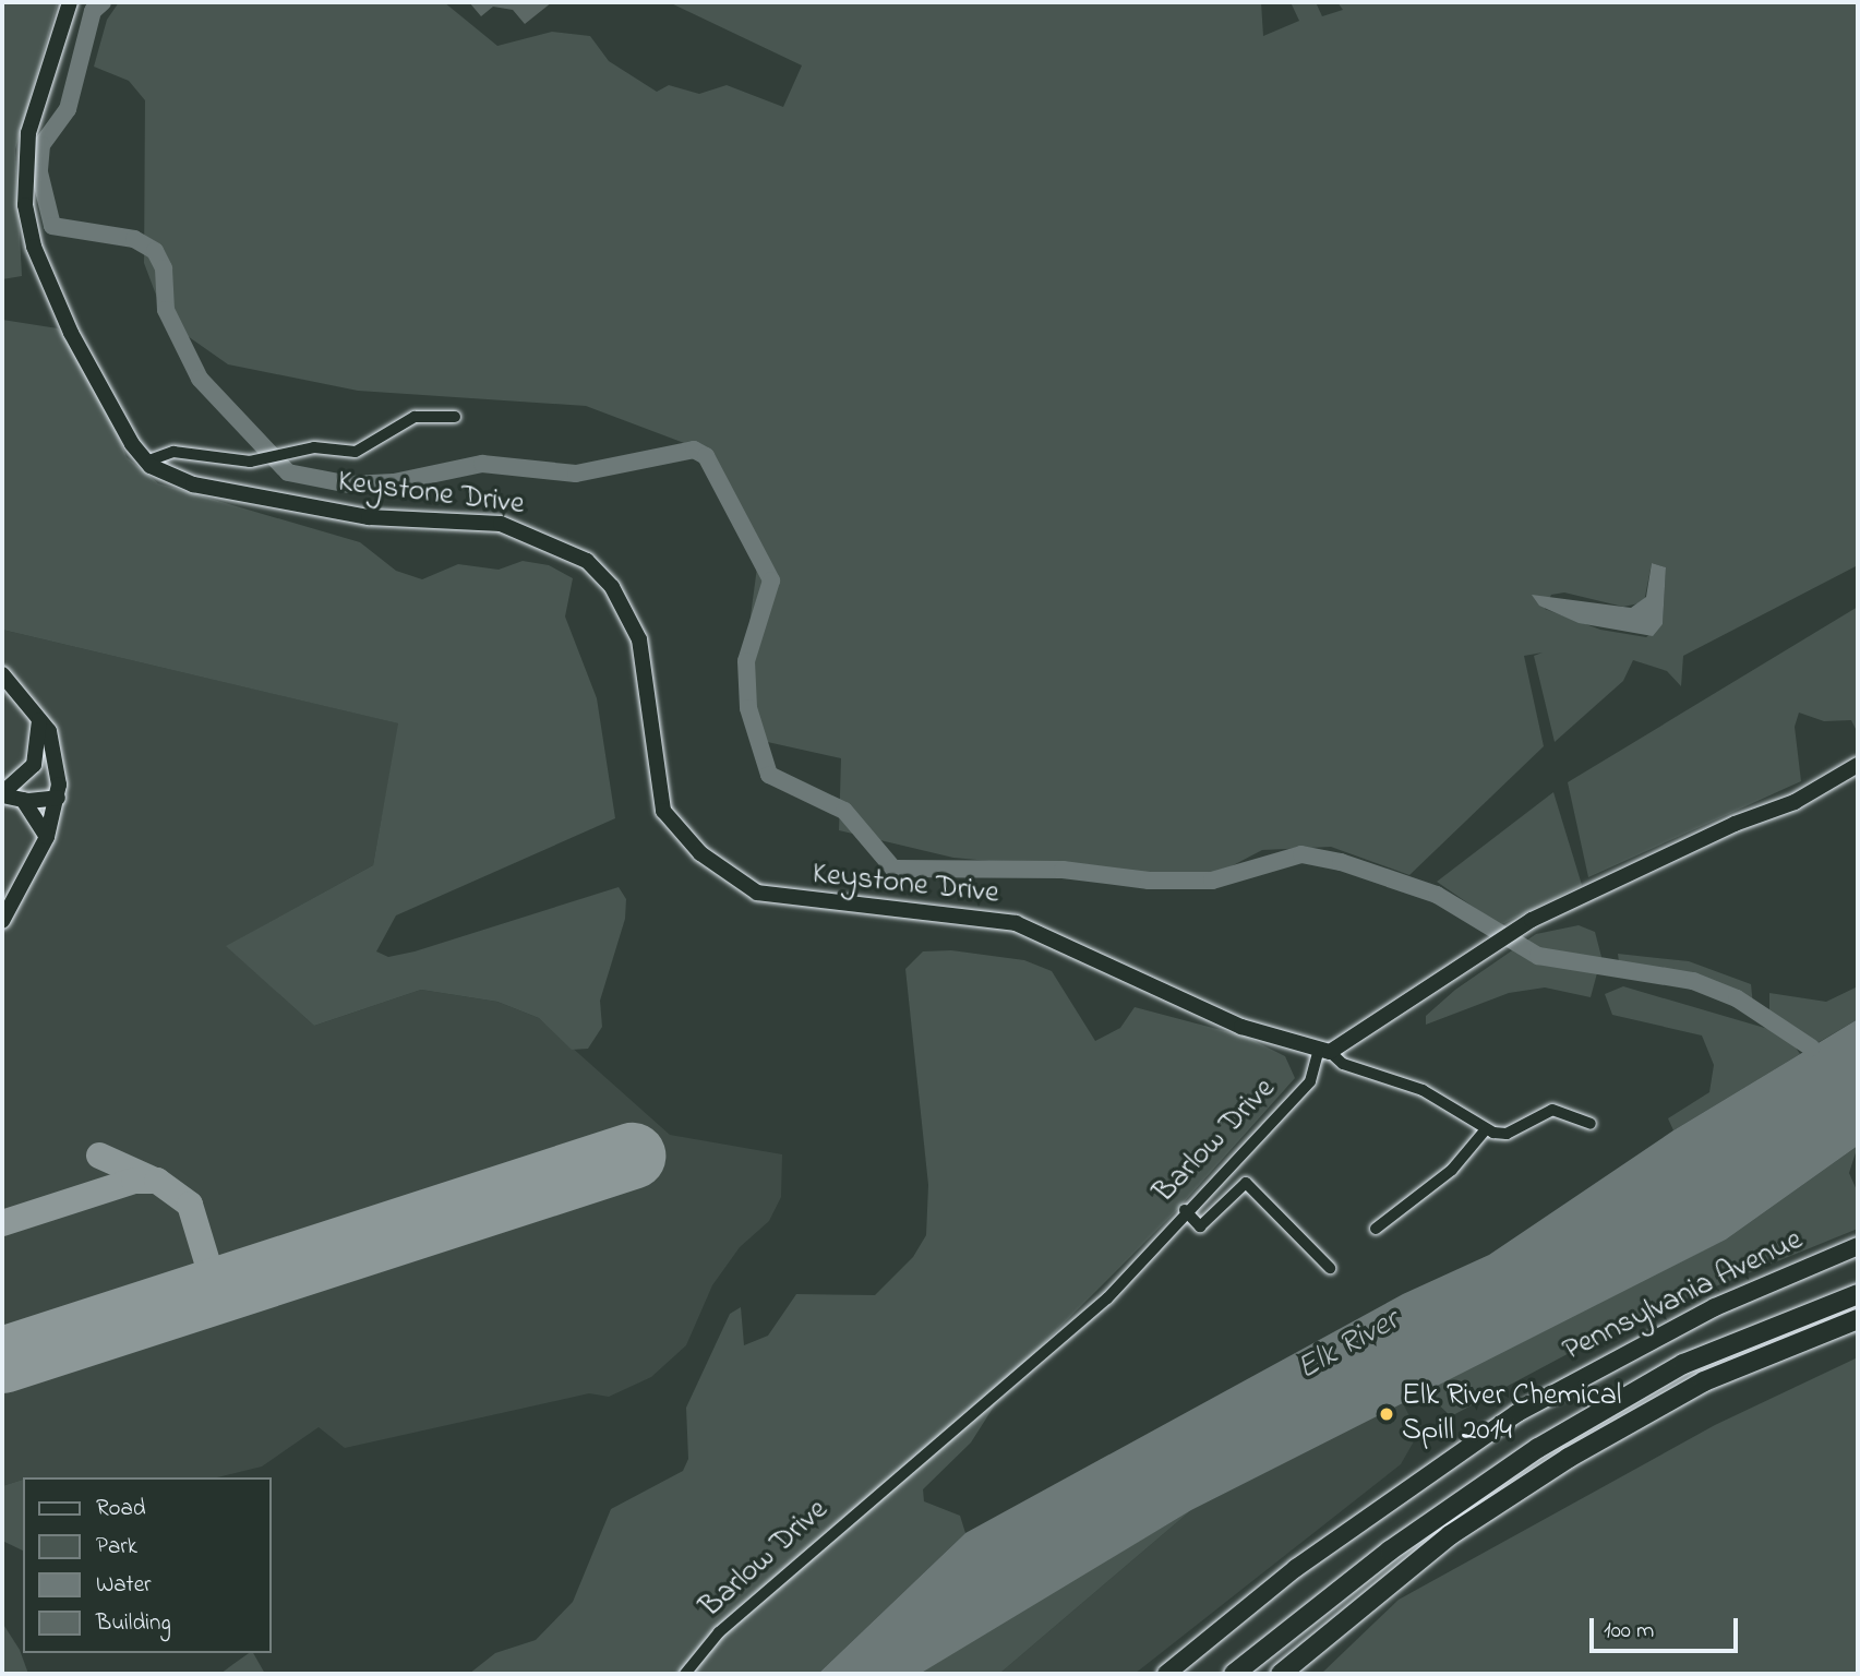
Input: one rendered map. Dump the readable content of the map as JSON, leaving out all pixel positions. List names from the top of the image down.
{
  "streets": {
    "main road": ["Pennsylvania Avenue"],
    "street": ["Keystone Drive", "Barlow Drive"]
  },
  "crossings": [
    ["Keystone Drive", "Barlow Drive"]
  ],
  "water": ["Elk River"],
  "places": ["Elk River Chemical Spill 2014"],
  "legend": [
    "Road",
    "Park",
    "Water",
    "Building"
  ],
  "scale_bar": "100 m"
}
